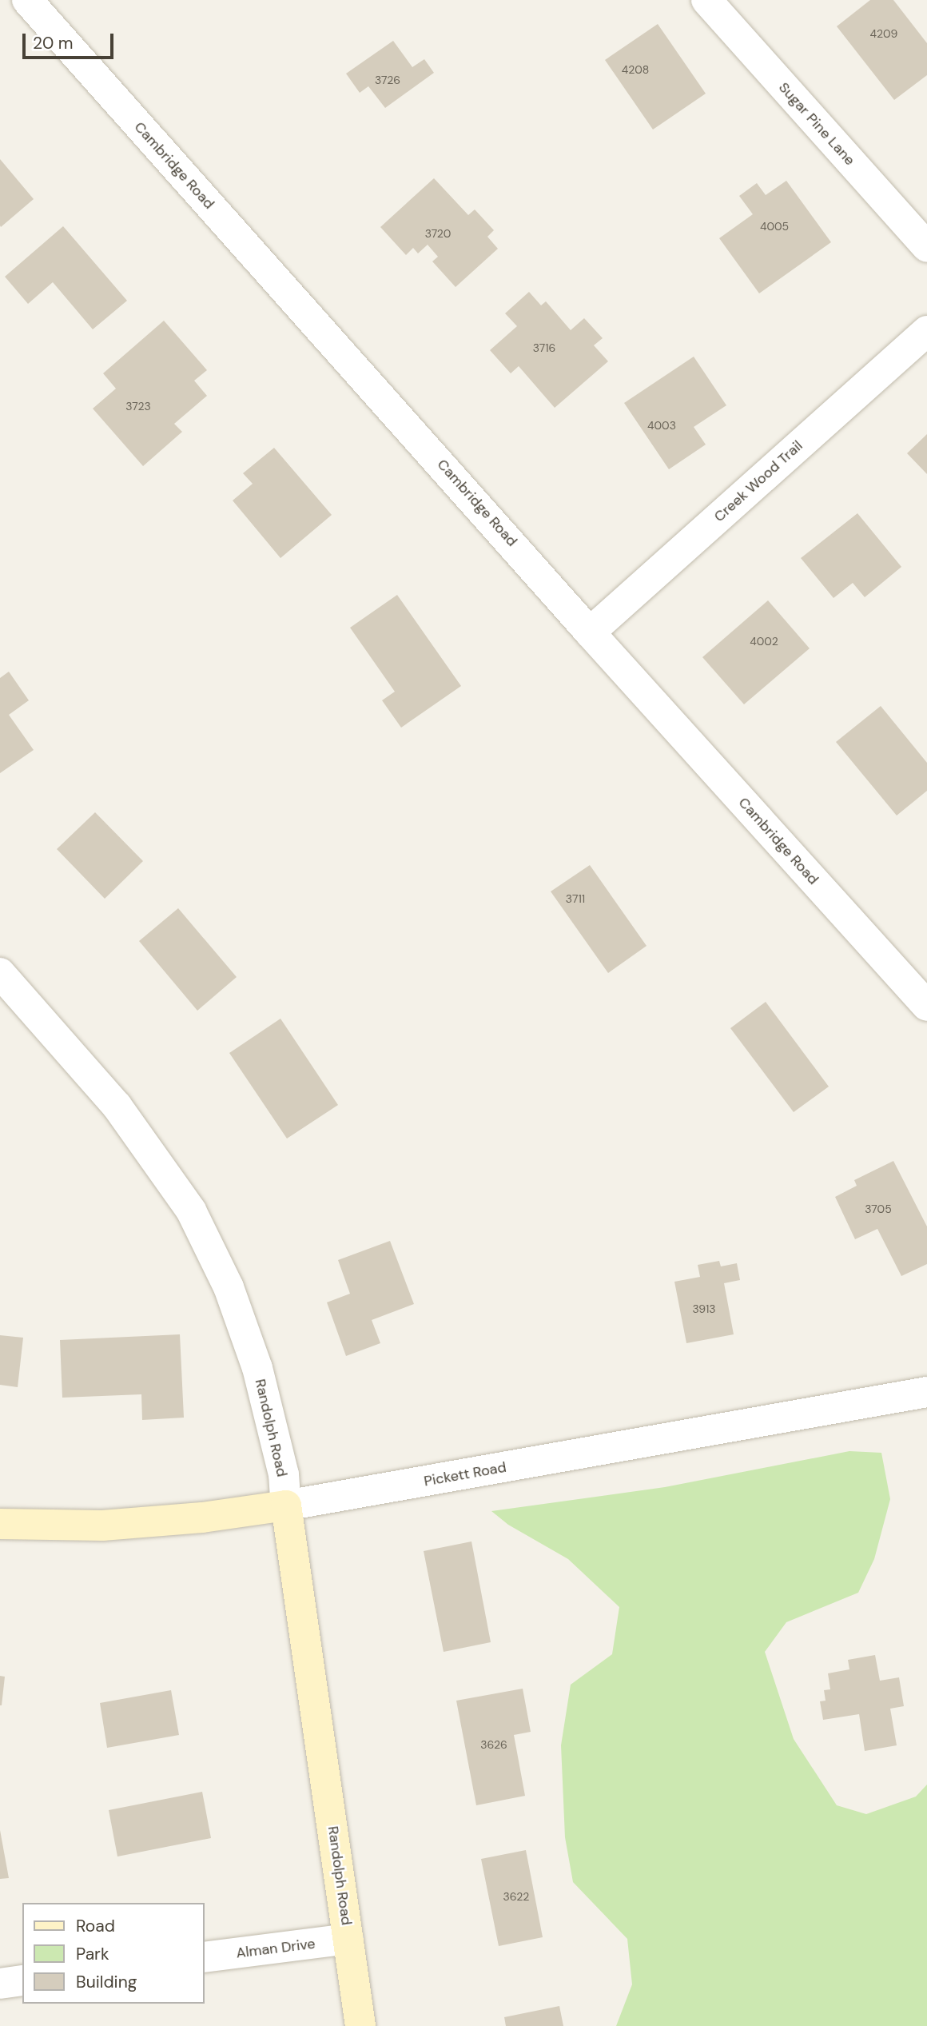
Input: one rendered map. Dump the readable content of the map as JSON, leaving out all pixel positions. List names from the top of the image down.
{
  "streets": {
    "street": [
      "Sugar Pine Lane",
      "Cambridge Road",
      "Creek Wood Trail",
      "Randolph Road",
      "Pickett Road",
      "Alman Drive"
    ]
  },
  "crossings": [
    ["Cambridge Road", "Creek Wood Trail"],
    ["Randolph Road", "Pickett Road"],
    ["Randolph Road", "Alman Drive"]
  ],
  "house_numbers": [
    "4209",
    "4208",
    "3726",
    "4005",
    "3720",
    "3716",
    "3723",
    "4003",
    "4002",
    "3711",
    "3705",
    "3913",
    "3626",
    "3622"
  ],
  "legend": ["Road", "Park", "Building"],
  "scale_bar": "20 m"
}
